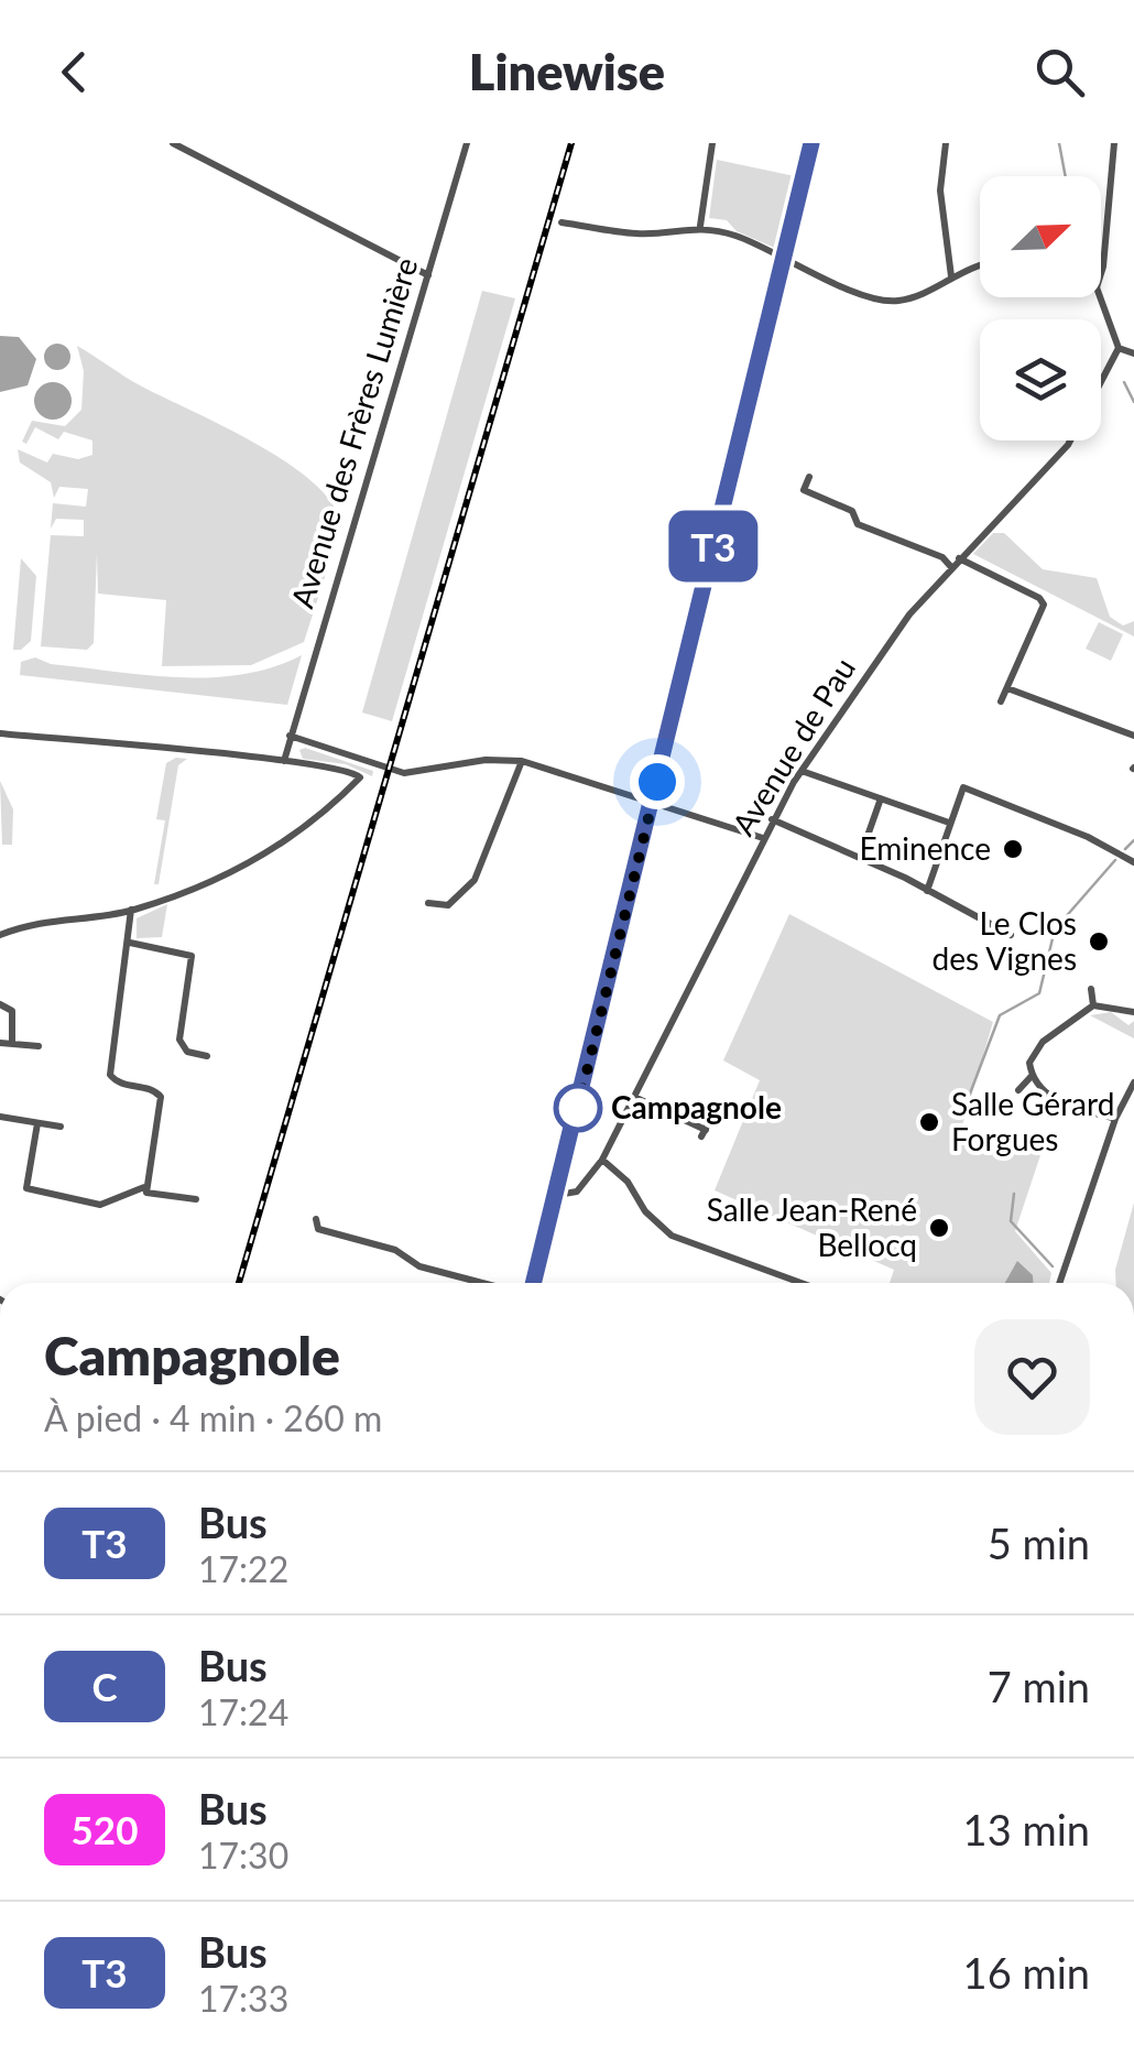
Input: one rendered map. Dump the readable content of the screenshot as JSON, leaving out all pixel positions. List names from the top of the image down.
{
  "streets": {
    "street": ["Avenue des Frères Lumière", "Avenue de Pau"]
  },
  "places": [
    "Eminence",
    "Le Clos des Vignes",
    "Campagnole",
    "Salle Gérard Forgues",
    "Salle Jean-René Bellocq"
  ],
  "lines": ["bus line T3"],
  "north": "top right",
  "page": {
    "header": "Linewise",
    "on_map": "T3",
    "heading": ["Campagnole", "À pied · 4 min · 260 m"],
    "list": [
      {
        "mark": "T3",
        "name": "Bus",
        "note": "17:22",
        "value": "5 min"
      },
      {
        "mark": "C",
        "name": "Bus",
        "note": "17:24",
        "value": "7 min"
      },
      {
        "mark": "520",
        "name": "Bus",
        "note": "17:30",
        "value": "13 min"
      },
      {
        "mark": "T3",
        "name": "Bus",
        "note": "17:33",
        "value": "16 min"
      }
    ]
  }
}
